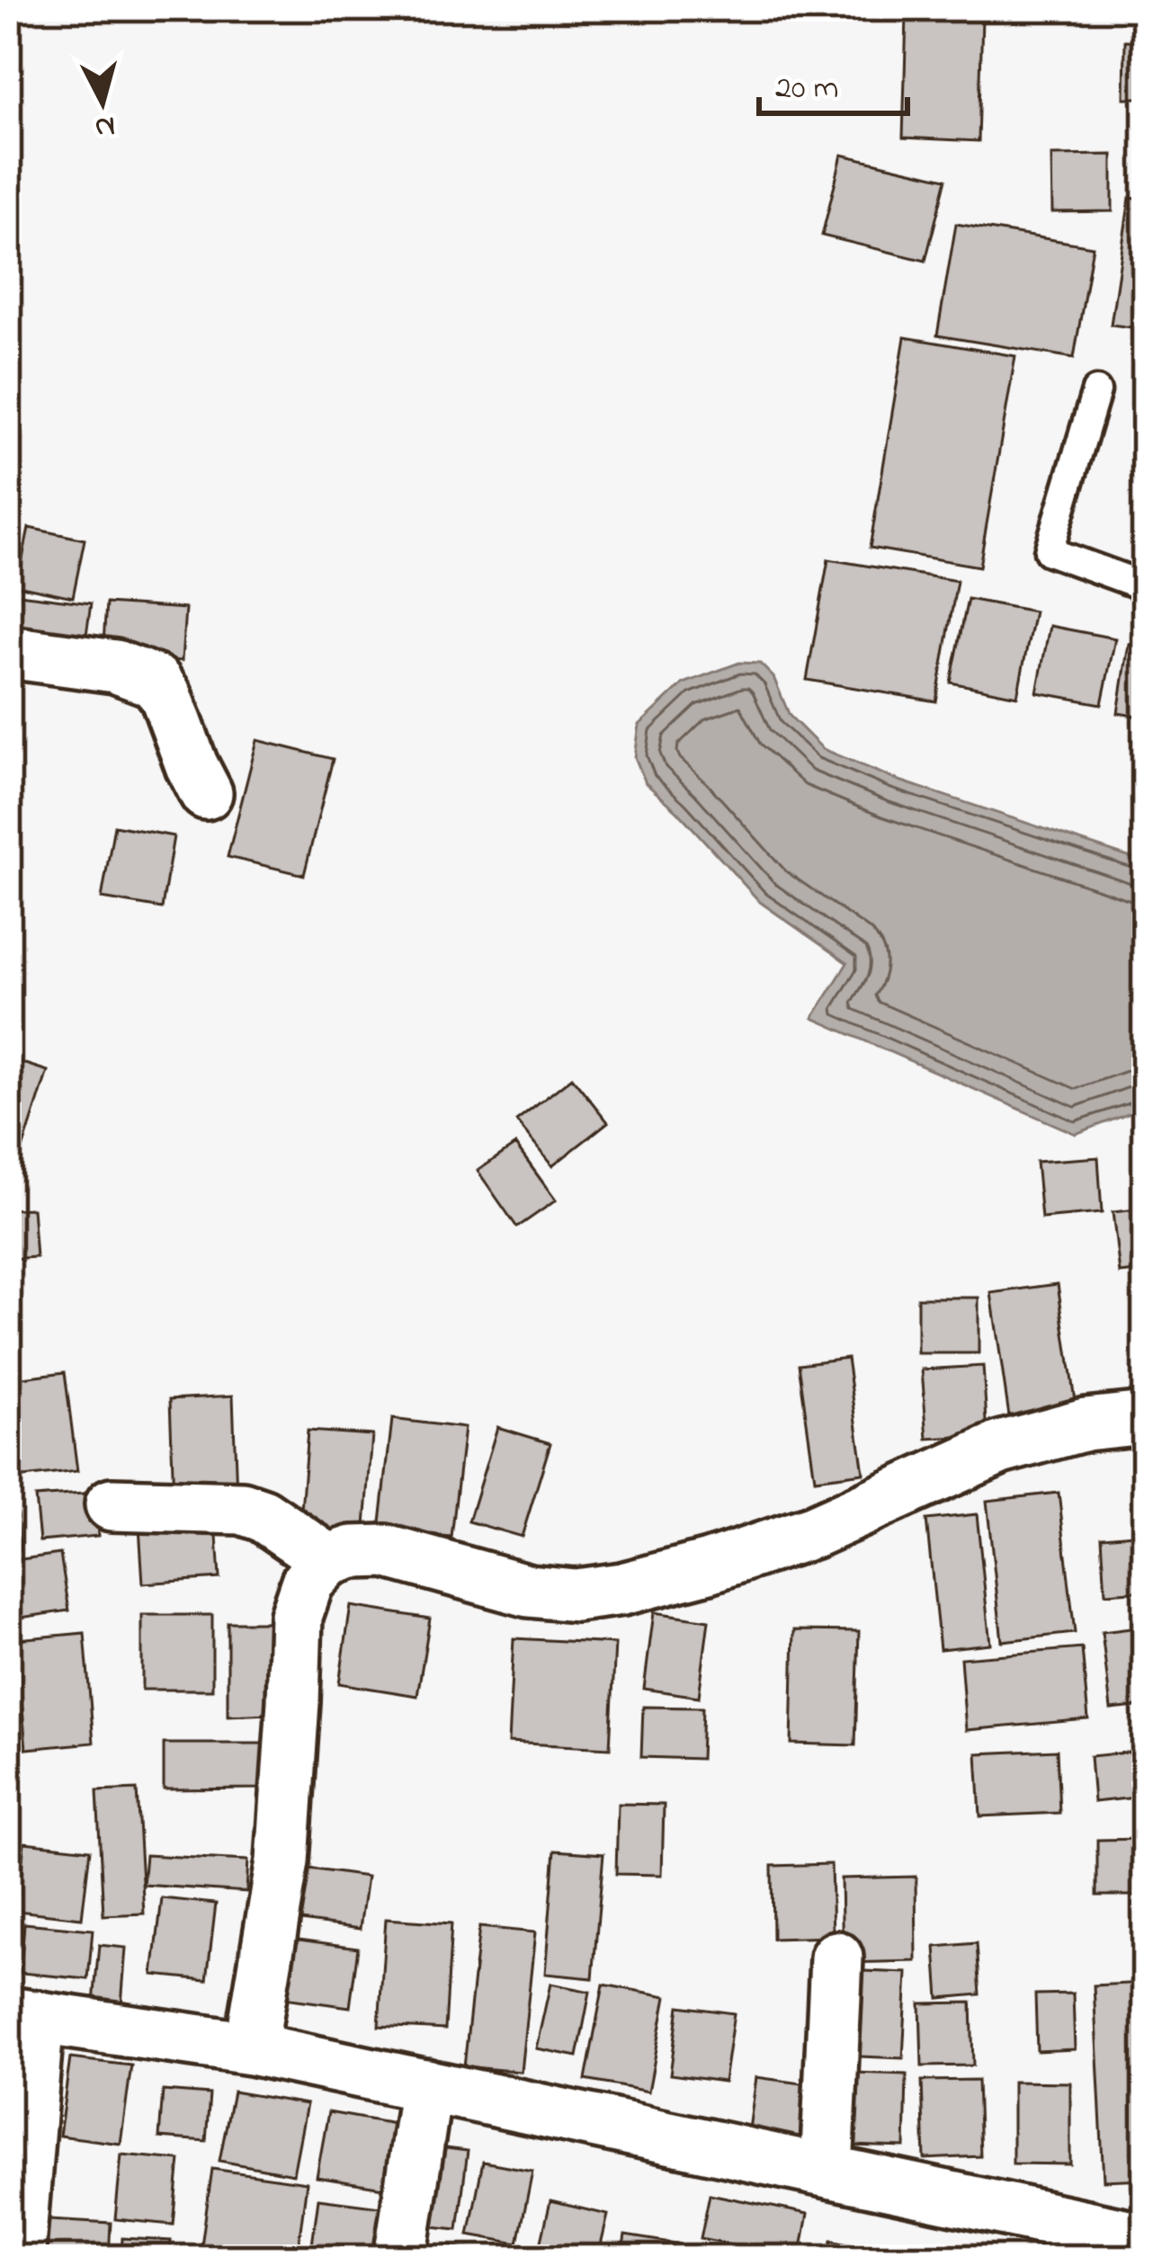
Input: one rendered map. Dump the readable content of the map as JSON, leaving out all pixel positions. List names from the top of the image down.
{
  "scale_bar": "20 m",
  "north": "bottom"
}
